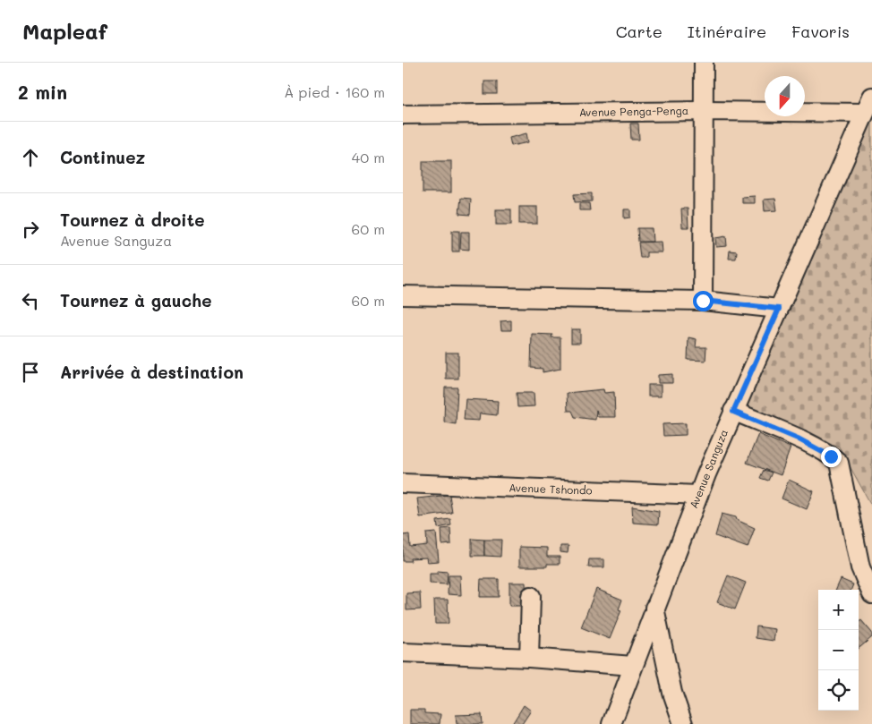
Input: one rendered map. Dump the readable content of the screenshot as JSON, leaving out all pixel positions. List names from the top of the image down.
{
  "streets": {
    "street": ["Avenue Penga-Penga", "Avenue Sanguza", "Avenue Tshondo"]
  },
  "crossings": [
    ["Avenue Penga-Penga", "Avenue Sanguza"],
    ["Avenue Sanguza", "Avenue Tshondo"]
  ],
  "north": "bottom",
  "page": {
    "header": "Mapleaf",
    "nav": ["Carte", "Itinéraire", "Favoris"],
    "heading": ["2 min", "À pied · 160 m"],
    "list": [
      ["Continuez", "40 m"],
      ["Tournez à droite", "Avenue Sanguza", "60 m"],
      ["Tournez à gauche", "60 m"],
      "Arrivée à destination"
    ],
    "map_buttons": ["+", "−"]
  }
}
